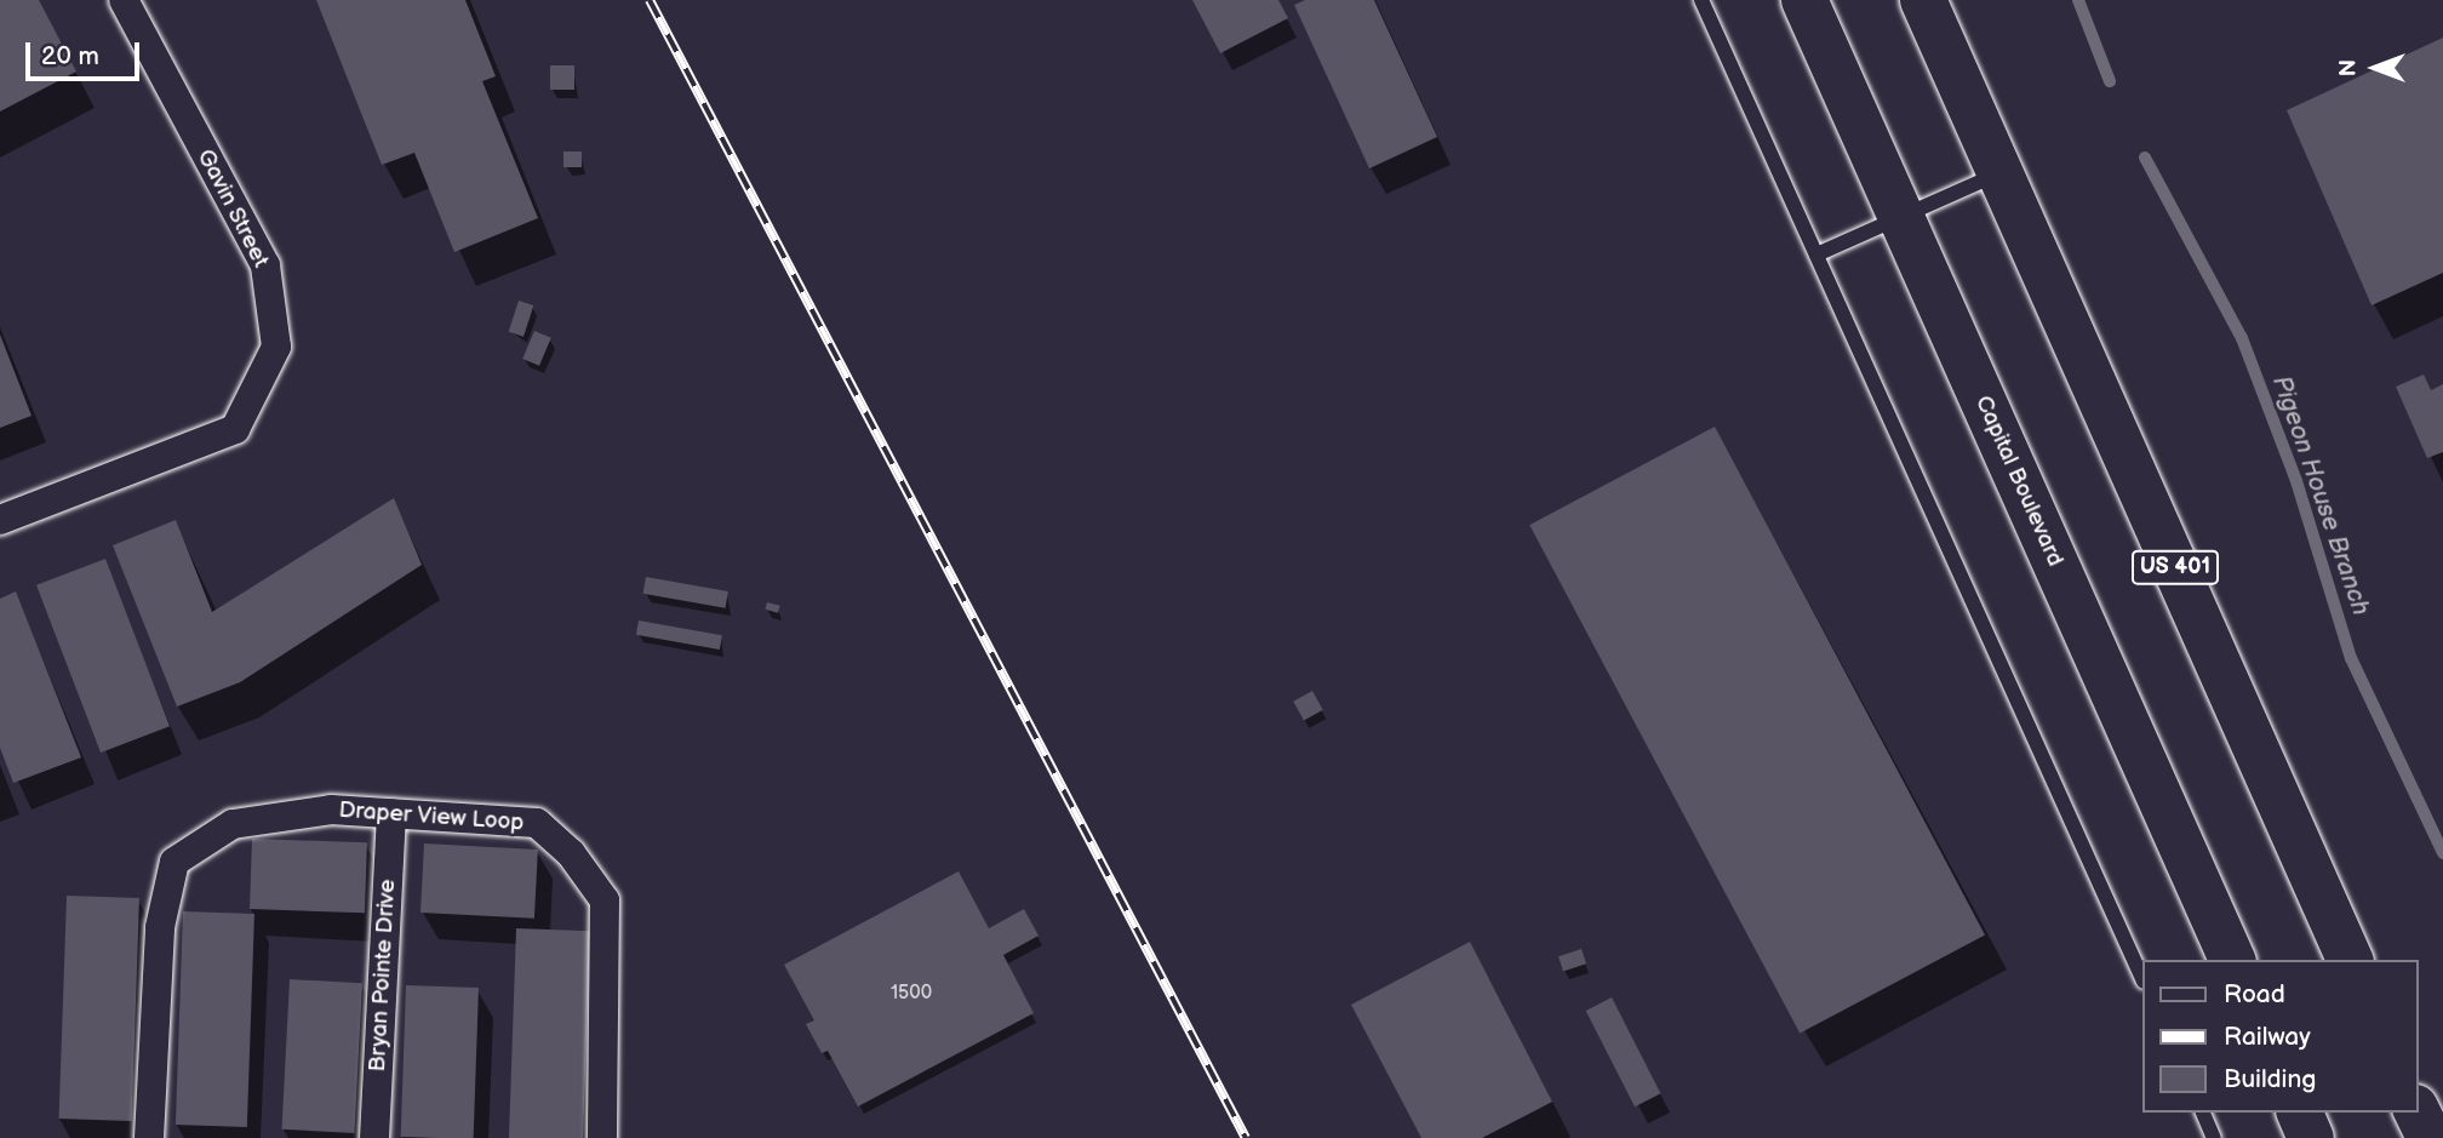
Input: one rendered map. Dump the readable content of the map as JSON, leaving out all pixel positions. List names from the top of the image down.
{
  "streets": {
    "main road": ["Capital Boulevard", "US 401"],
    "street": ["Gavin Street", "Draper View Loop", "Bryan Pointe Drive"]
  },
  "crossings": [
    ["Draper View Loop", "Bryan Pointe Drive"]
  ],
  "water": ["Pigeon House Branch"],
  "house_numbers": ["1500"],
  "legend": ["Road", "Railway", "Building"],
  "scale_bar": "20 m",
  "north": "left"
}
